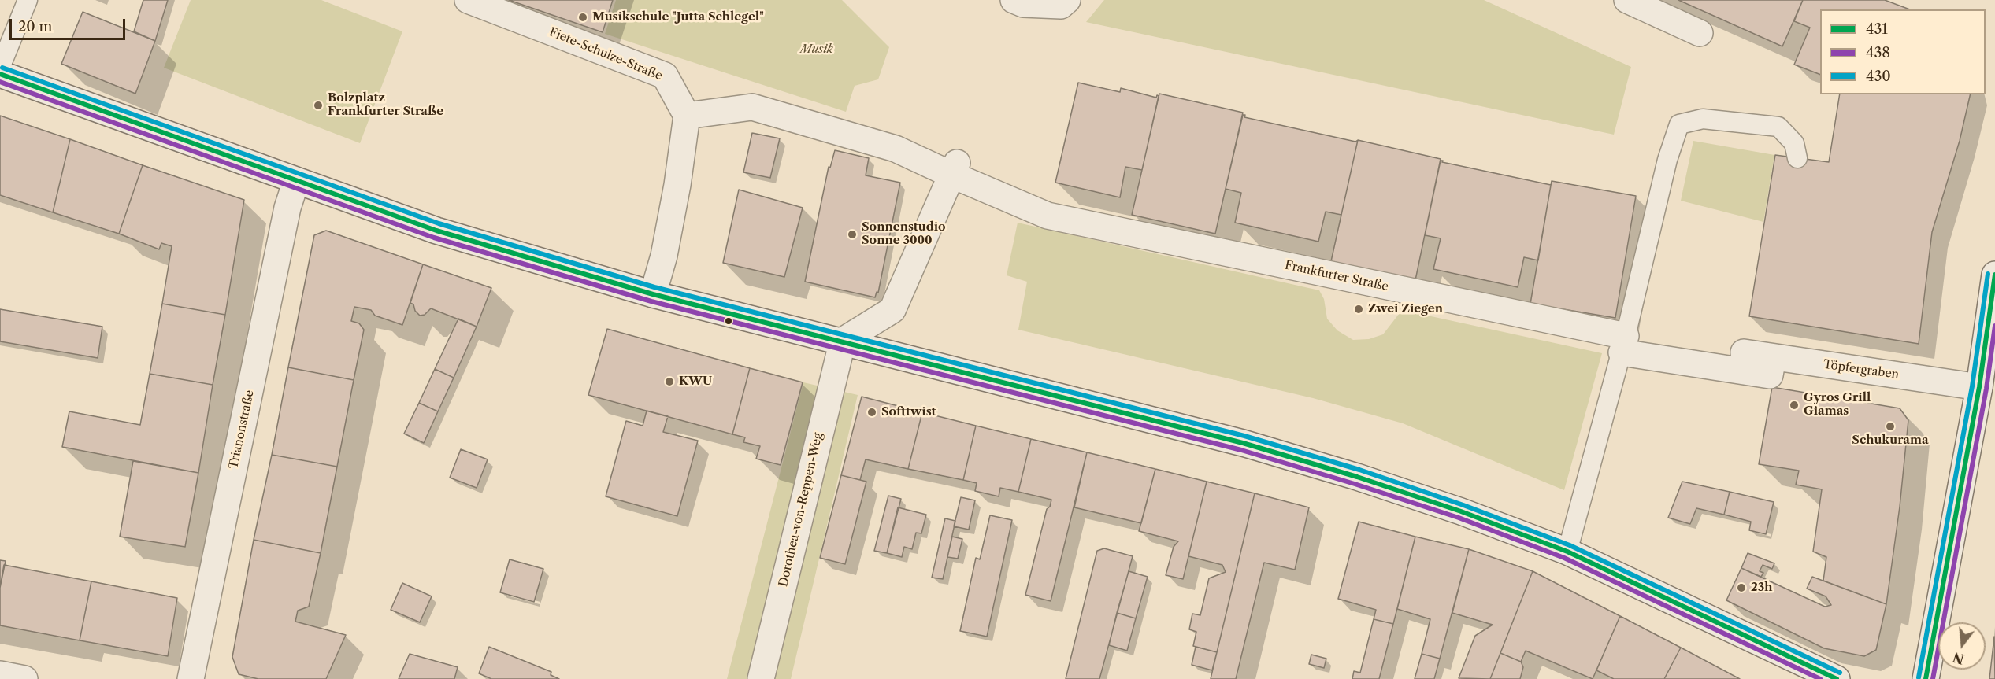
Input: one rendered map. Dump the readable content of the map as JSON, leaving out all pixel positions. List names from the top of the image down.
{
  "streets": {
    "street": [
      "Fiete-Schulze-Straße",
      "Frankfurter Straße",
      "Töpfergraben",
      "Trianonstraße",
      "Dorothea-von-Reppen-Weg"
    ]
  },
  "crossings": [
    ["Fiete-Schulze-Straße", "Frankfurter Straße"],
    ["Frankfurter Straße", "Töpfergraben"]
  ],
  "parks": ["Musik"],
  "places": [
    "Musikschule \"Jutta Schlegel\"",
    "Bolzplatz Frankfurter Straße",
    "Sonnenstudio Sonne 3000",
    "Zwei Ziegen",
    "KWU",
    "Gyros Grill Giamas",
    "Softtwist",
    "Schukurama",
    "23h"
  ],
  "lines": ["transit line 430", "transit line 431", "transit line 438"],
  "legend": ["431", "438", "430"],
  "scale_bar": "20 m",
  "north": "bottom"
}
